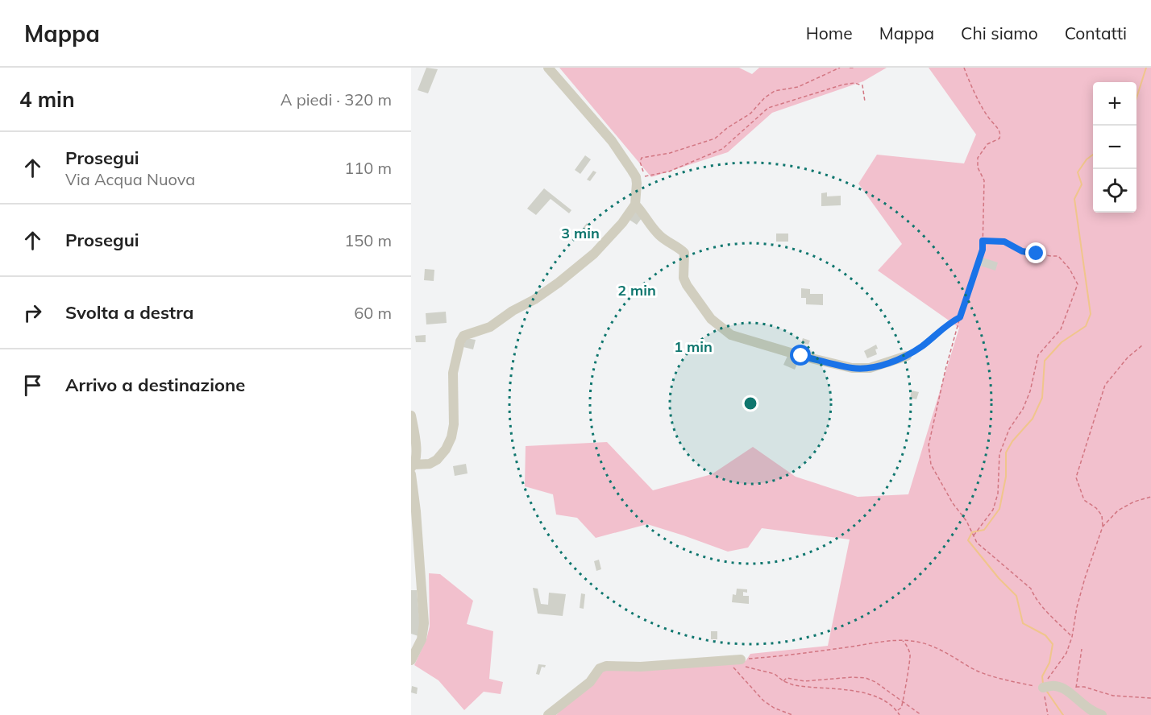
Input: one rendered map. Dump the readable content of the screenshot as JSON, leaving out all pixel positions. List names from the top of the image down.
{
  "page": {
    "header": "Mappa",
    "nav": [
      "Home",
      "Mappa",
      "Chi siamo",
      "Contatti"
    ],
    "heading": ["4 min", "A piedi · 320 m"],
    "map_buttons": ["+", "−"],
    "list": [
      ["Prosegui", "Via Acqua Nuova", "110 m"],
      ["Prosegui", "150 m"],
      ["Svolta a destra", "60 m"],
      "Arrivo a destinazione"
    ]
  },
  "rings": ["3 min", "2 min", "1 min"]
}
